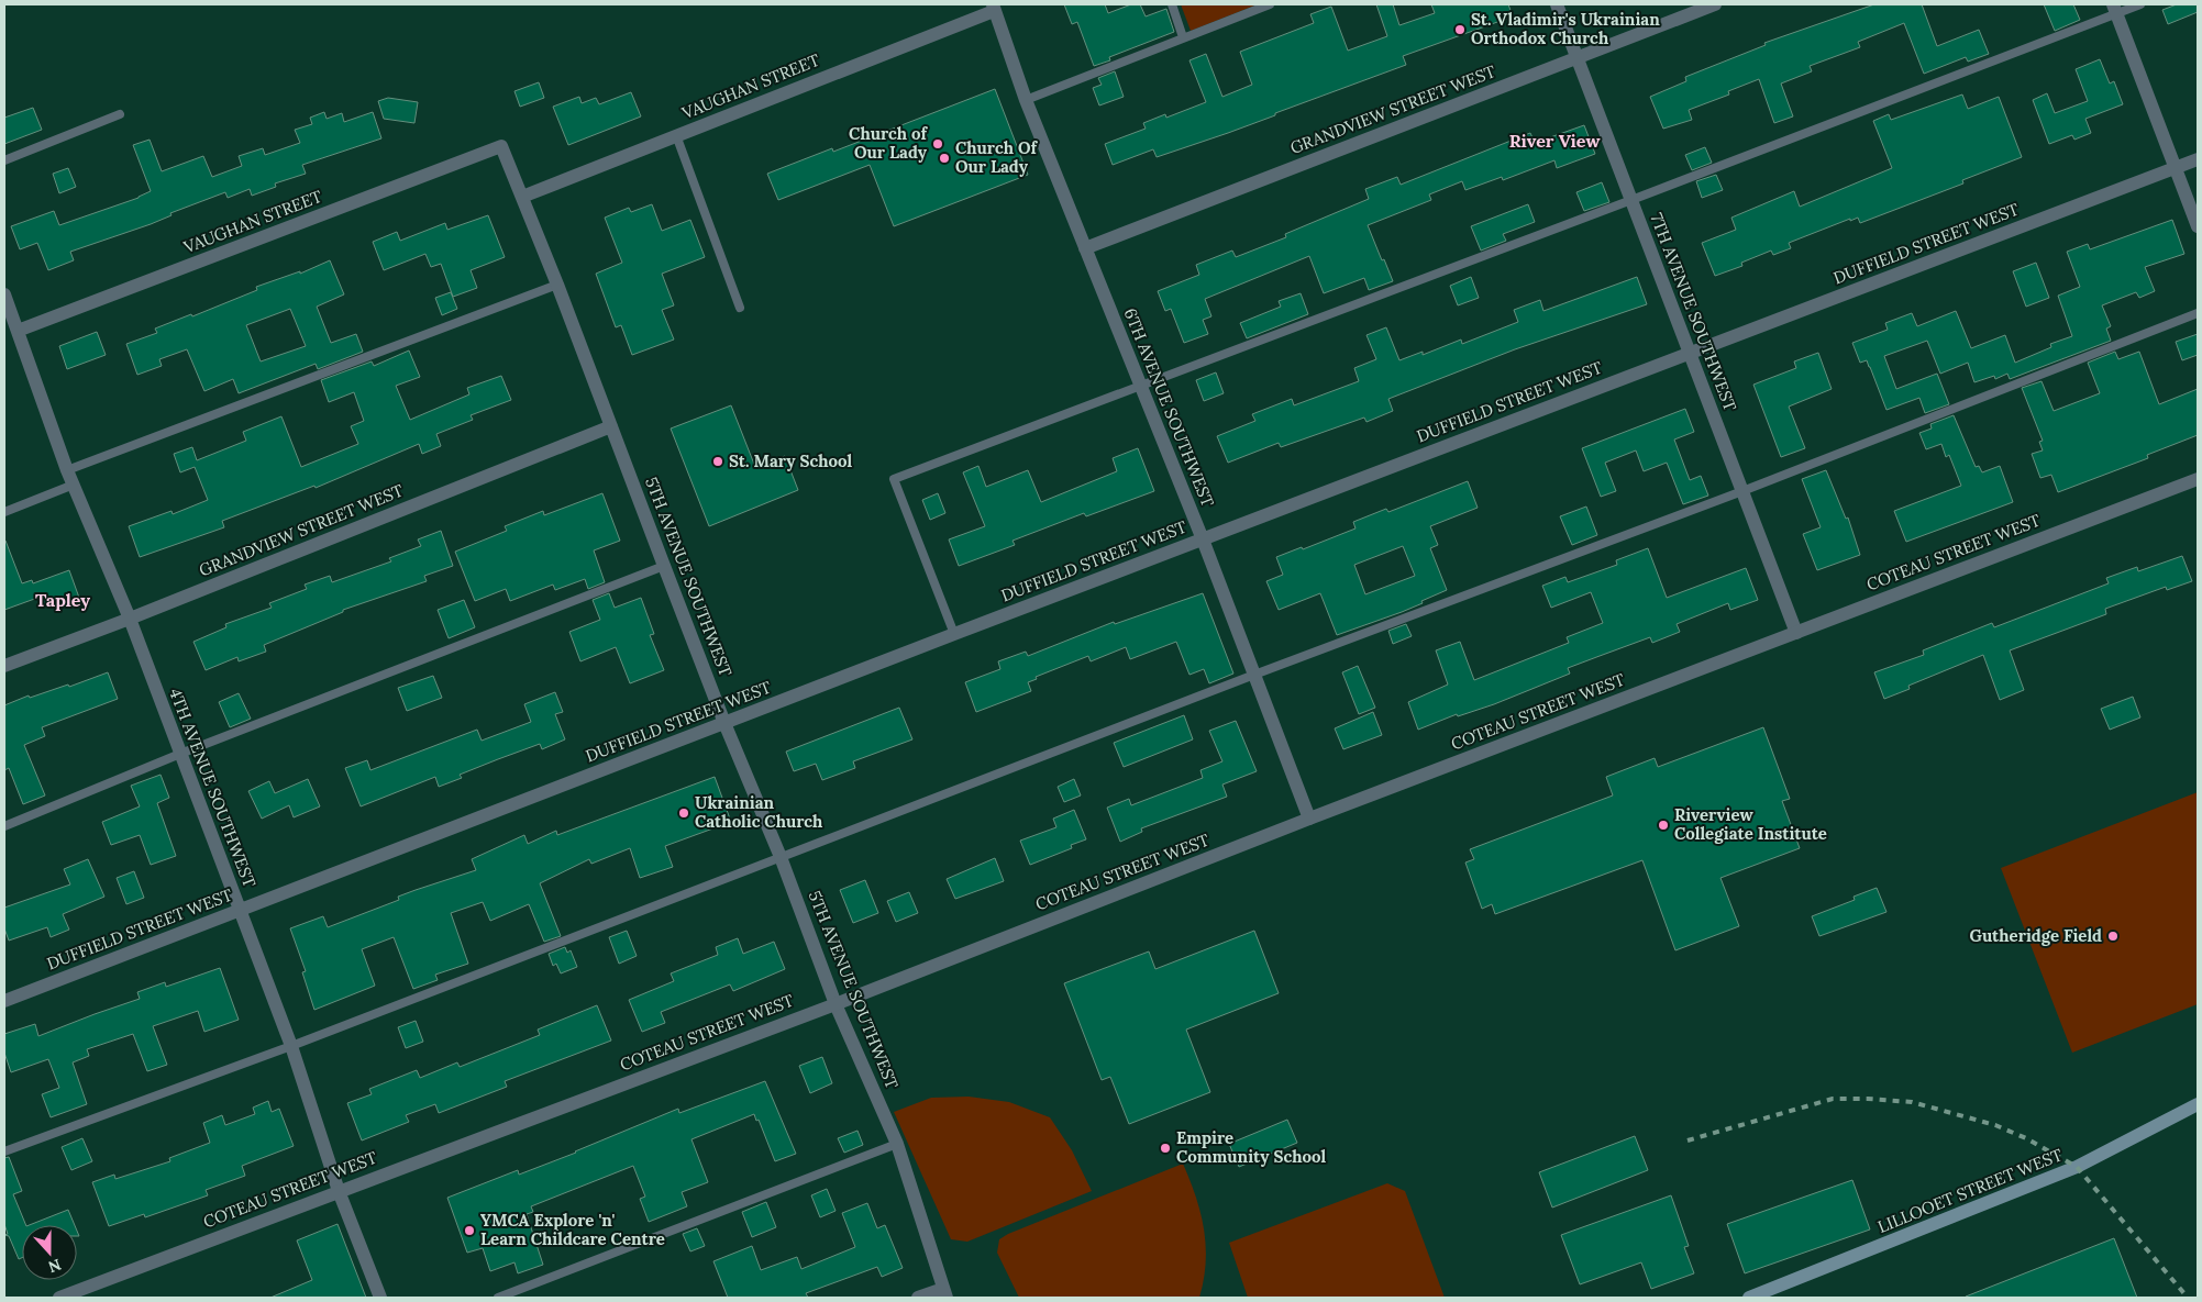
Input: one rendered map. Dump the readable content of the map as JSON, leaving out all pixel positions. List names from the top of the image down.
{
  "streets": {
    "main road": ["LILLOOET STREET WEST"],
    "street": [
      "VAUGHAN STREET",
      "GRANDVIEW STREET WEST",
      "DUFFIELD STREET WEST",
      "7TH AVENUE SOUTHWEST",
      "6TH AVENUE SOUTHWEST",
      "COTEAU STREET WEST",
      "5TH AVENUE SOUTHWEST",
      "4TH AVENUE SOUTHWEST"
    ]
  },
  "crossings": [
    ["VAUGHAN STREET", "6TH AVENUE SOUTHWEST"],
    ["VAUGHAN STREET", "5TH AVENUE SOUTHWEST"],
    ["VAUGHAN STREET", "4TH AVENUE SOUTHWEST"],
    ["GRANDVIEW STREET WEST", "7TH AVENUE SOUTHWEST"],
    ["GRANDVIEW STREET WEST", "6TH AVENUE SOUTHWEST"],
    ["GRANDVIEW STREET WEST", "5TH AVENUE SOUTHWEST"],
    ["GRANDVIEW STREET WEST", "4TH AVENUE SOUTHWEST"],
    ["DUFFIELD STREET WEST", "7TH AVENUE SOUTHWEST"],
    ["DUFFIELD STREET WEST", "6TH AVENUE SOUTHWEST"],
    ["DUFFIELD STREET WEST", "5TH AVENUE SOUTHWEST"],
    ["DUFFIELD STREET WEST", "4TH AVENUE SOUTHWEST"],
    ["7TH AVENUE SOUTHWEST", "COTEAU STREET WEST"],
    ["6TH AVENUE SOUTHWEST", "COTEAU STREET WEST"],
    ["COTEAU STREET WEST", "5TH AVENUE SOUTHWEST"],
    ["COTEAU STREET WEST", "4TH AVENUE SOUTHWEST"]
  ],
  "districts": ["River View", "Tapley"],
  "places": [
    "St. Vladimir's Ukrainian Orthodox Church",
    "Church of Our Lady",
    "Church Of Our Lady",
    "St. Mary School",
    "Ukrainian Catholic Church",
    "Riverview Collegiate Institute",
    "Gutheridge Field",
    "Empire Community School",
    "YMCA Explore 'n' Learn Childcare Centre"
  ],
  "north": "bottom"
}
